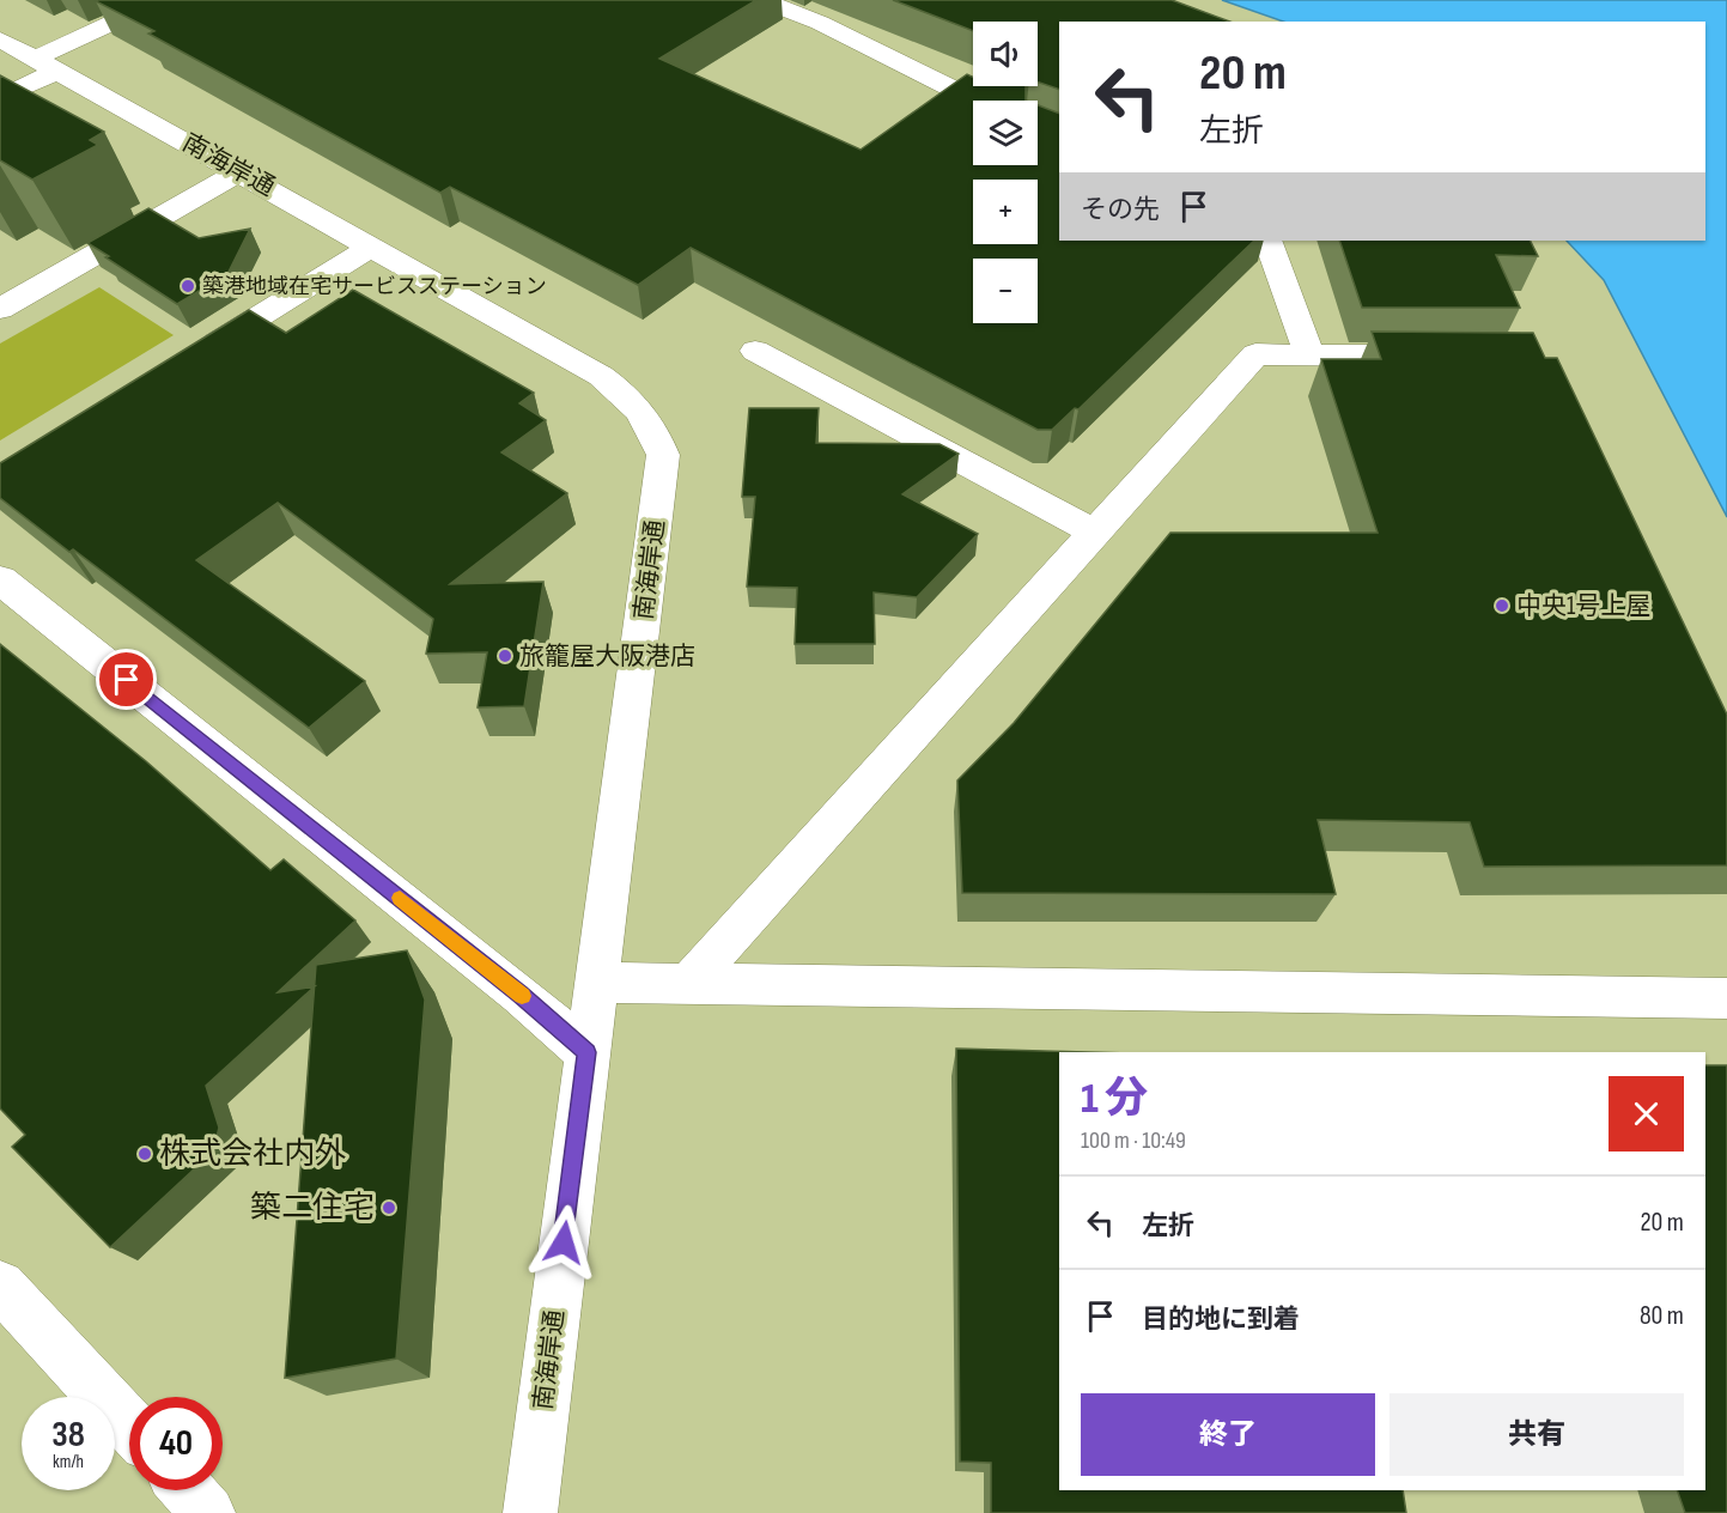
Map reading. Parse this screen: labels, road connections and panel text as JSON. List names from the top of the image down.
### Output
{
  "streets": {
    "street": ["南海岸通"]
  },
  "places": [
    "築港地域在宅サービスステーション",
    "中央1号上屋",
    "旅籠屋大阪港店",
    "株式会社内外",
    "築二住宅"
  ],
  "page": {
    "map_buttons": ["+", "−"],
    "turn": ["20 m", "左折"],
    "then": "その先",
    "heading": ["1 分", "100 m · 10:49"],
    "list": [
      {
        "name": "左折",
        "value": "20 m"
      },
      {
        "name": "目的地に到着",
        "value": "80 m"
      }
    ],
    "buttons": ["終了", "共有"],
    "speed": "38 km/h",
    "limit": "40"
  }
}
